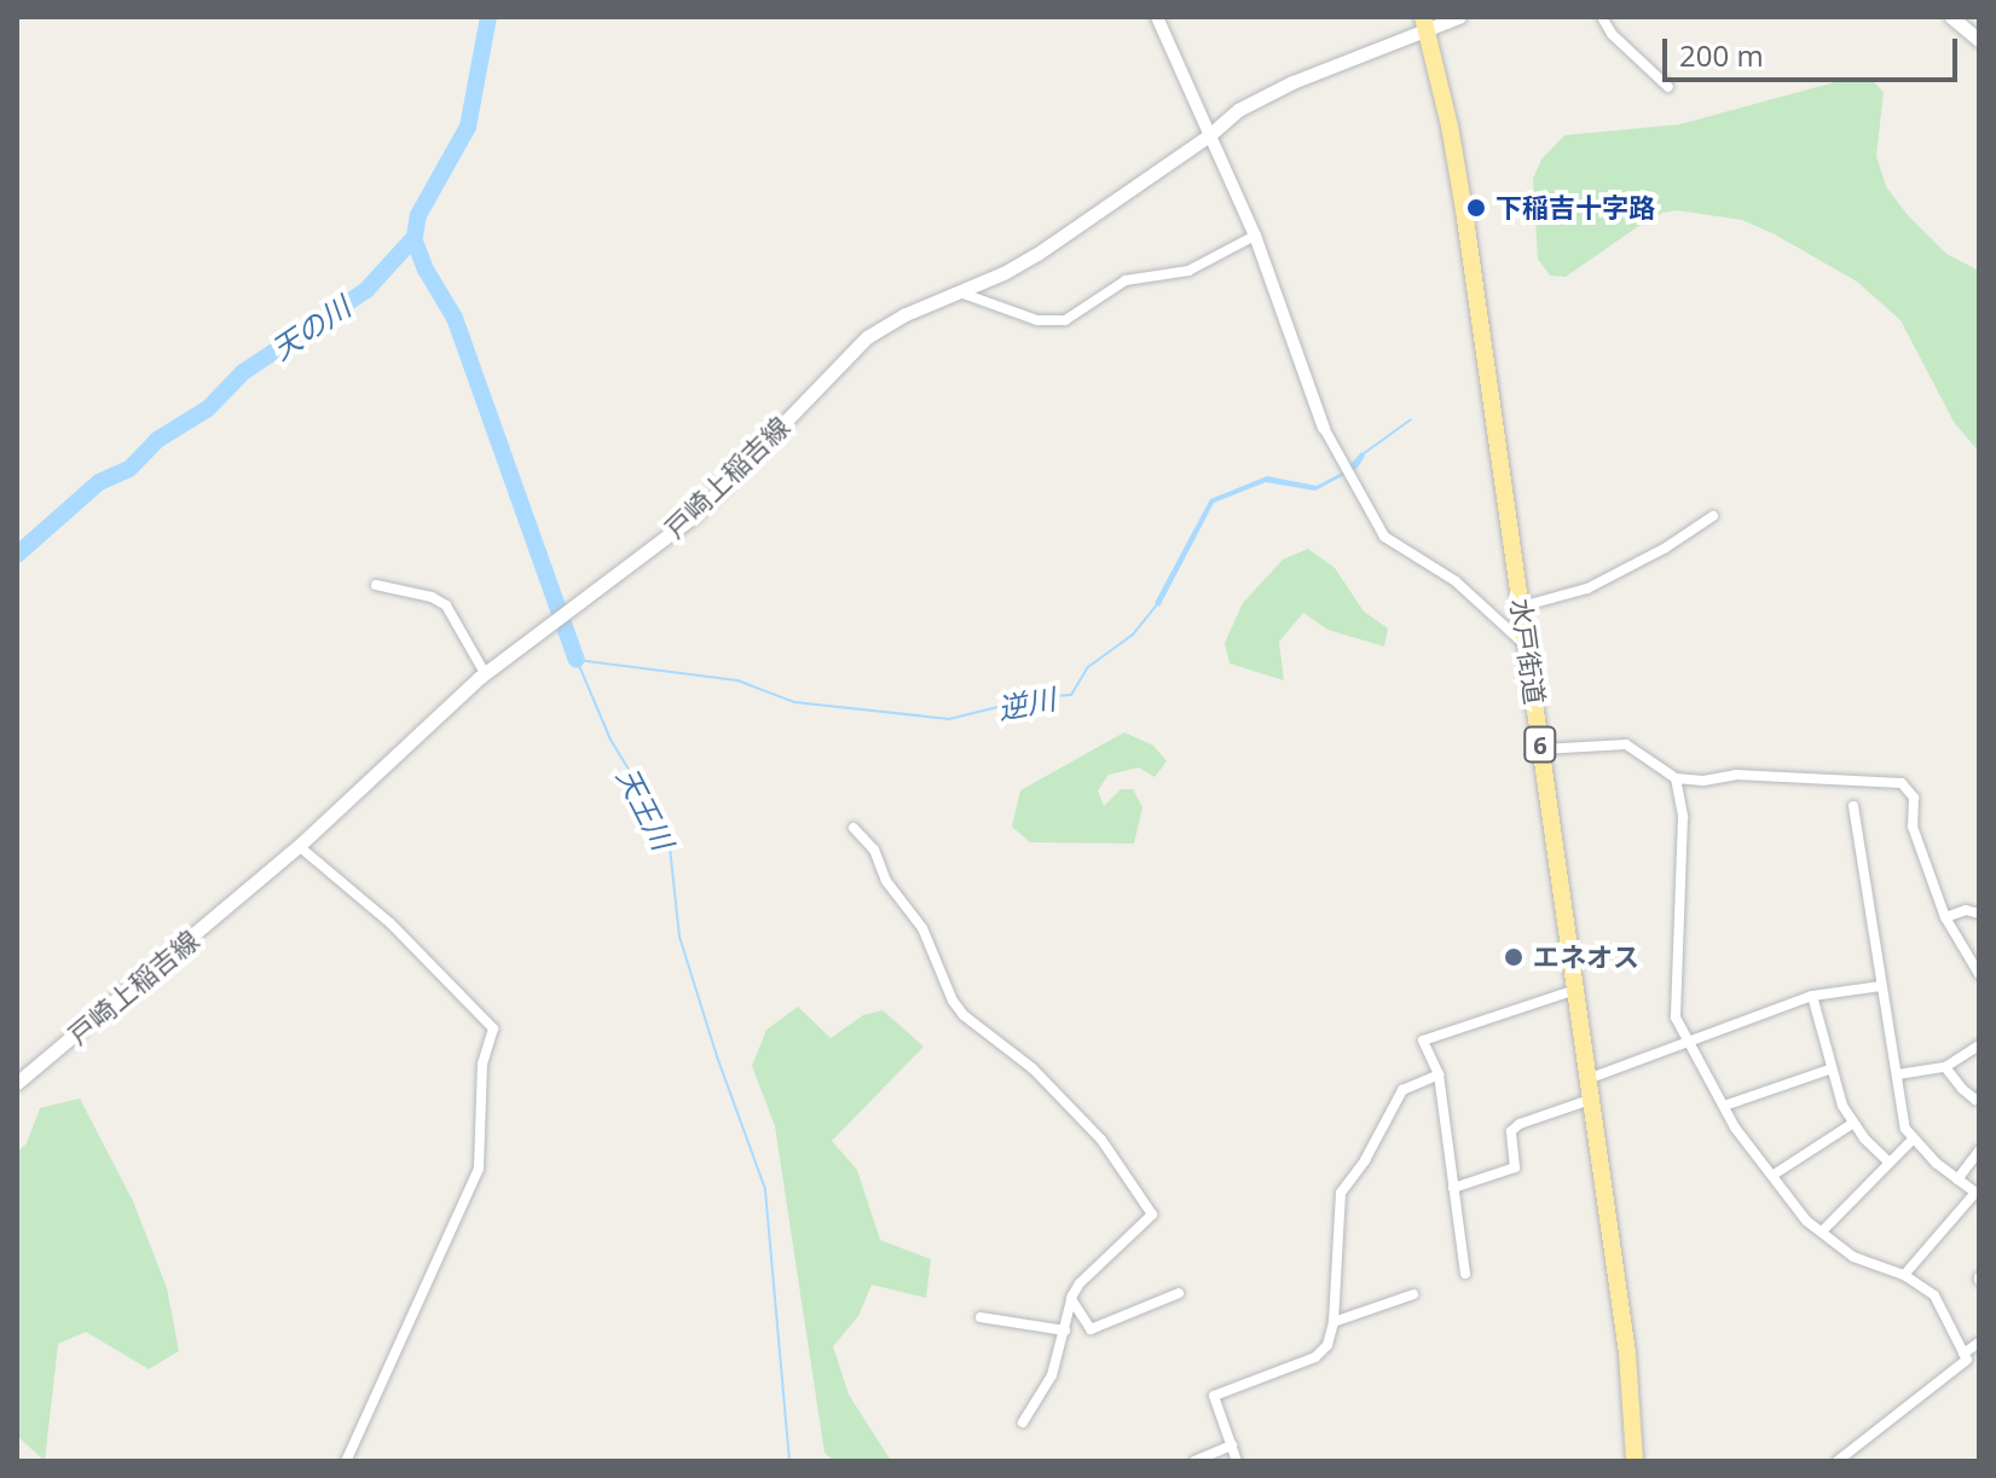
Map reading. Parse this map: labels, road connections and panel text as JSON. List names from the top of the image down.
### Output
{
  "streets": {
    "highway": ["水戸街道", "6"],
    "main road": ["戸崎上稲吉線"]
  },
  "crossings": [
    ["戸崎上稲吉線", "水戸街道"]
  ],
  "water": ["天の川", "逆川", "天王川"],
  "places": ["下稲吉十字路", "エネオス"],
  "scale_bar": "200 m"
}
